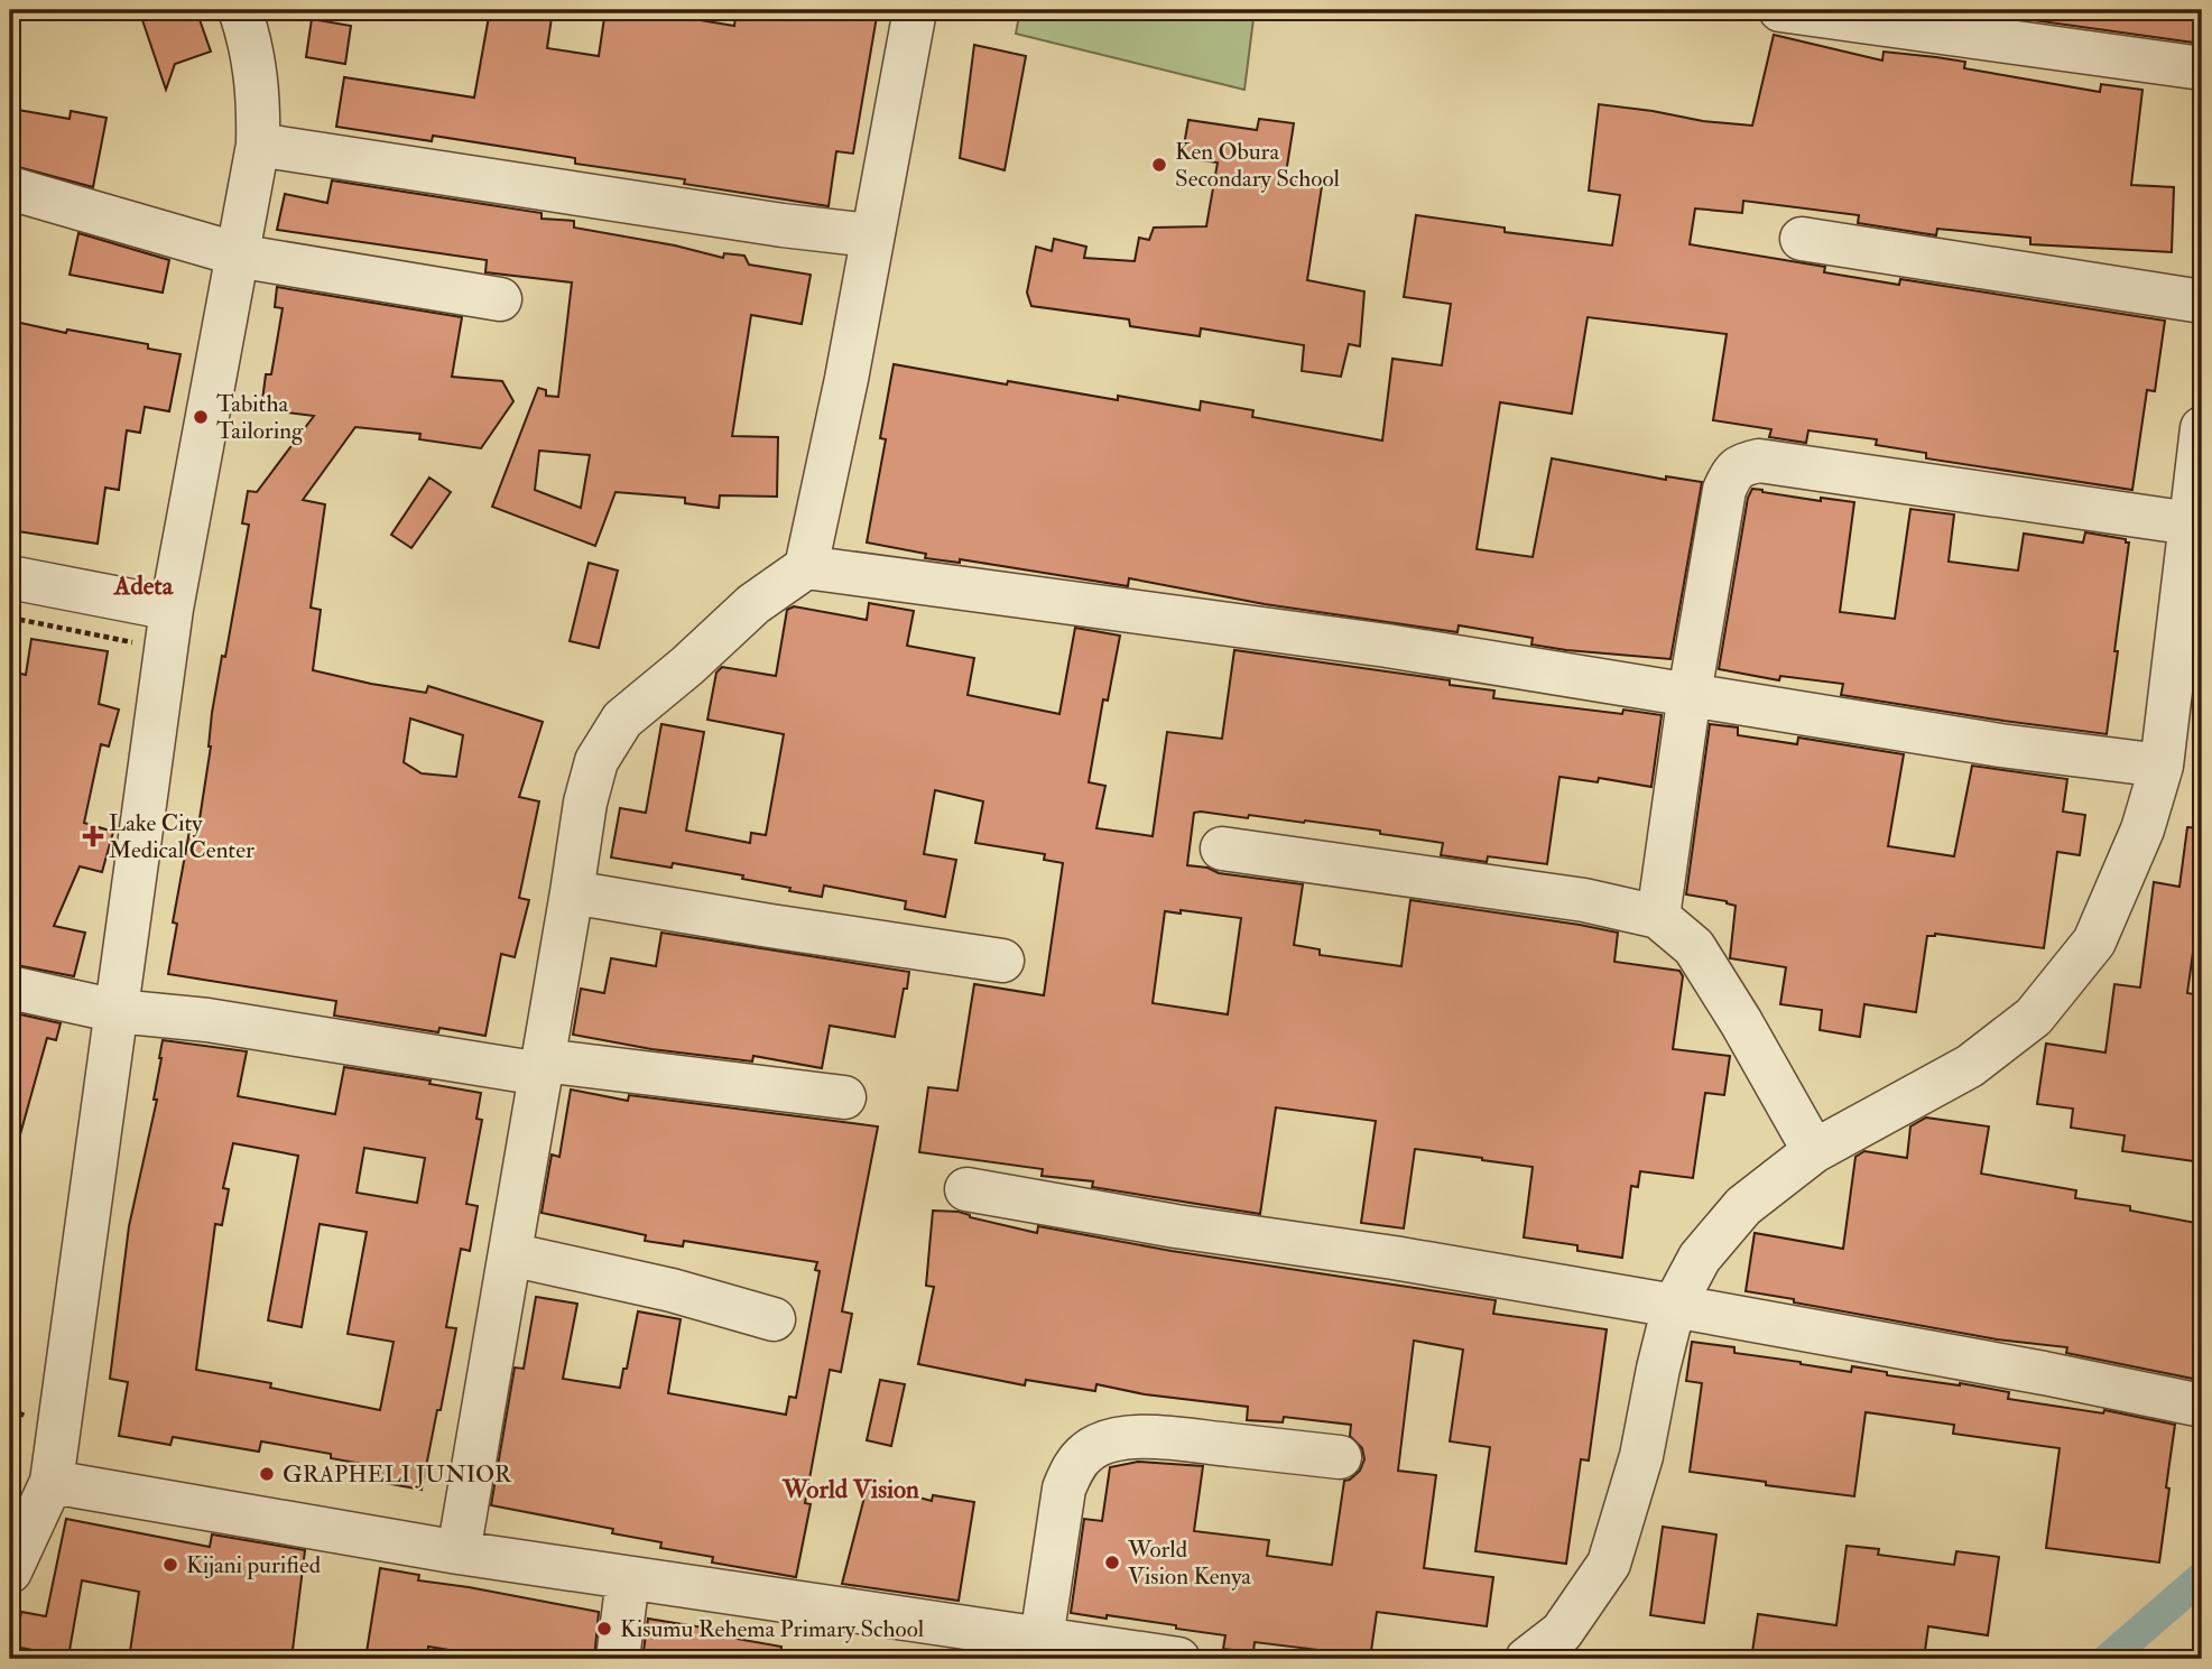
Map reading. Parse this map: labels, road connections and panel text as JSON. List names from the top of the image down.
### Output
{
  "districts": ["Adeta", "World Vision"],
  "places": {
    "other": [
      "Ken Obura Secondary School",
      "Tabitha Tailoring",
      "GRAPHELI JUNIOR",
      "World Vision Kenya",
      "Kijani purified",
      "Kisumu Rehema Primary School"
    ],
    "health": ["Lake City Medical Center"]
  }
}
